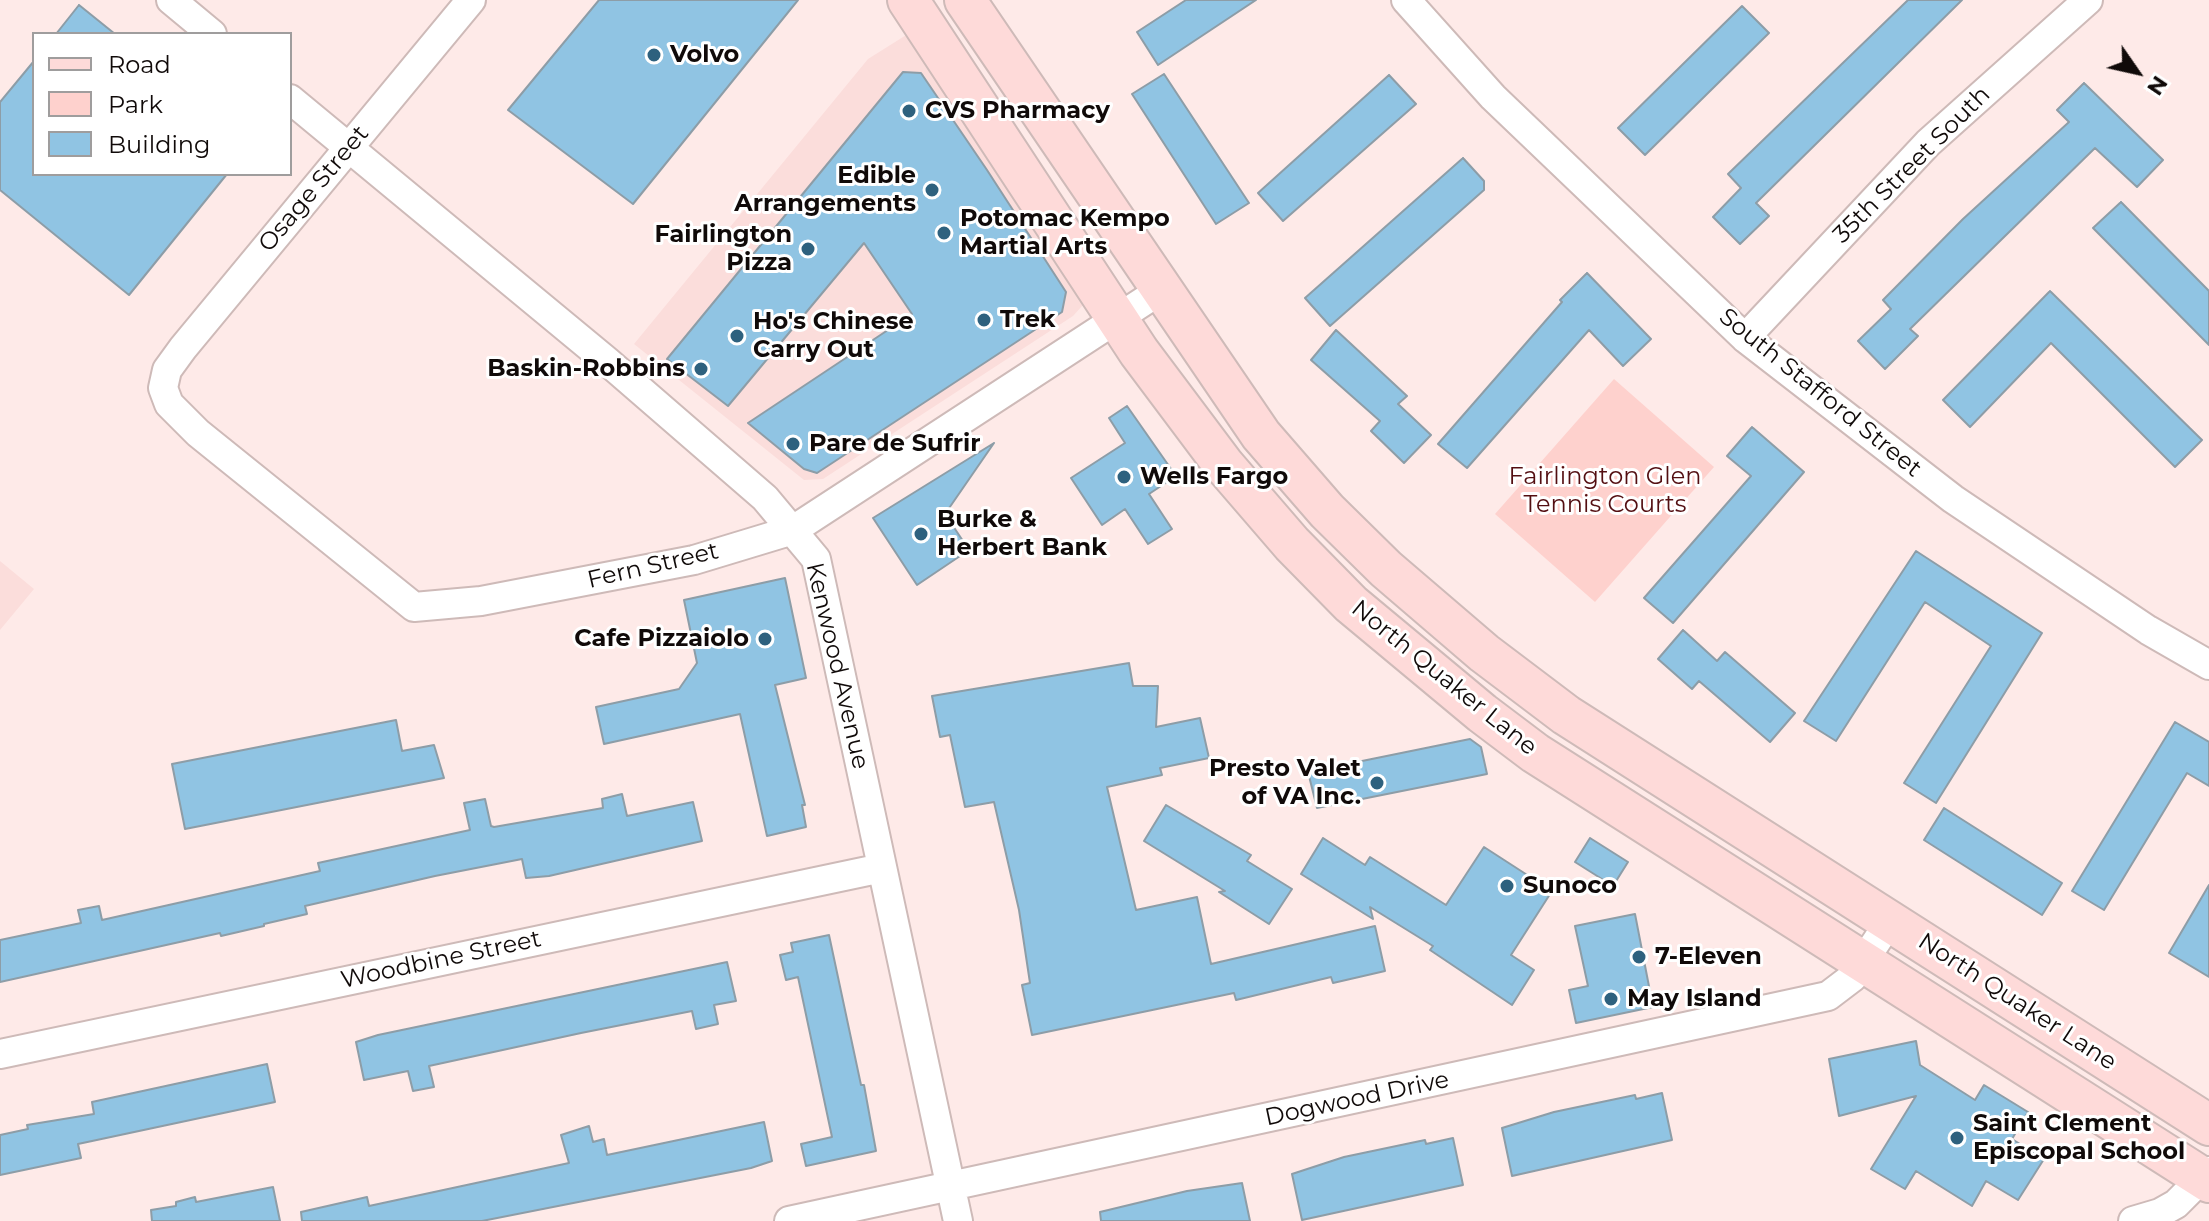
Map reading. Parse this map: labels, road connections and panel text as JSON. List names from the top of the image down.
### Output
{
  "streets": {
    "main road": ["North Quaker Lane"],
    "street": [
      "35th Street South",
      "Osage Street",
      "South Stafford Street",
      "Fern Street",
      "Kenwood Avenue",
      "Woodbine Street",
      "Dogwood Drive"
    ]
  },
  "crossings": [
    ["35th Street South", "South Stafford Street"],
    ["Osage Street", "Fern Street"],
    ["Osage Street", "Kenwood Avenue"],
    ["Fern Street", "Kenwood Avenue"],
    ["Fern Street", "North Quaker Lane"],
    ["Kenwood Avenue", "Woodbine Street"],
    ["Kenwood Avenue", "Dogwood Drive"],
    ["North Quaker Lane", "Dogwood Drive"]
  ],
  "parks": ["Fairlington Glen Tennis Courts"],
  "places": [
    "Volvo",
    "CVS Pharmacy",
    "Edible Arrangements",
    "Potomac Kempo Martial Arts",
    "Fairlington Pizza",
    "Trek",
    "Ho's Chinese Carry Out",
    "Baskin-Robbins",
    "Pare de Sufrir",
    "Wells Fargo",
    "Burke & Herbert Bank",
    "Cafe Pizzaiolo",
    "Presto Valet of VA Inc.",
    "Sunoco",
    "7-Eleven",
    "May Island",
    "Saint Clement Episcopal School"
  ],
  "legend": ["Road", "Park", "Building"],
  "north": "bottom right"
}
